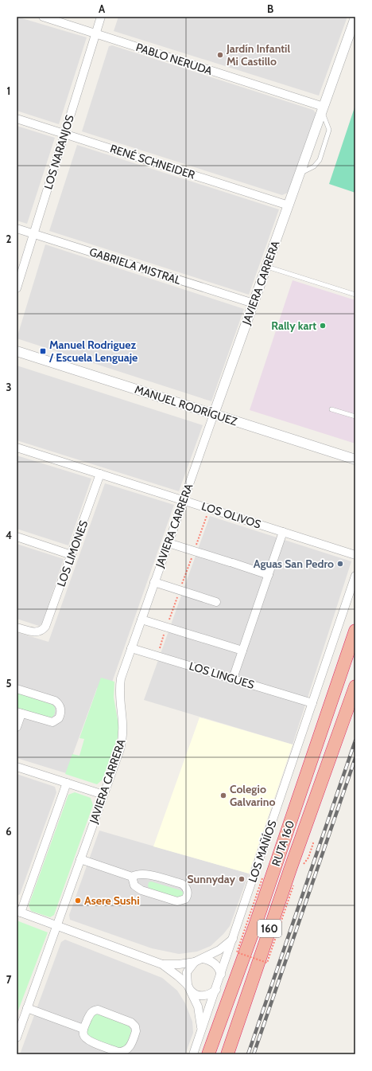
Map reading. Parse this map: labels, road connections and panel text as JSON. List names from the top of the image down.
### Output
{
  "streets": {
    "highway": ["RUTA 160", "160"],
    "street": [
      "PABLO NERUDA",
      "LOS NARANJOS",
      "RENÉ SCHNEIDER",
      "GABRIELA MISTRAL",
      "JAVIERA CARRERA",
      "MANUEL RODRÍGUEZ",
      "LOS OLIVOS",
      "LOS LIMONES",
      "LOS LINGUES",
      "LOS MAÑÍOS"
    ]
  },
  "crossings": [
    ["PABLO NERUDA", "LOS NARANJOS"],
    ["PABLO NERUDA", "JAVIERA CARRERA"],
    ["LOS NARANJOS", "RENÉ SCHNEIDER"],
    ["LOS NARANJOS", "GABRIELA MISTRAL"],
    ["RENÉ SCHNEIDER", "JAVIERA CARRERA"],
    ["GABRIELA MISTRAL", "JAVIERA CARRERA"],
    ["JAVIERA CARRERA", "MANUEL RODRÍGUEZ"],
    ["JAVIERA CARRERA", "LOS OLIVOS"],
    ["JAVIERA CARRERA", "LOS LINGUES"],
    ["LOS OLIVOS", "LOS LIMONES"],
    ["LOS LINGUES", "LOS MAÑÍOS"]
  ],
  "places": {
    "other": [
      "Jardín Infantil Mi Castillo",
      "Rally kart",
      "Aguas San Pedro",
      "Colegio Galvarino",
      "Sunnyday",
      "Asere Sushi"
    ],
    "transit": ["Manuel Rodriguez / Escuela Lenguaje"]
  },
  "grid": {
    "columns": ["A", "B"],
    "rows": [
      "1",
      "2",
      "3",
      "4",
      "5",
      "6",
      "7"
    ]
  }
}
